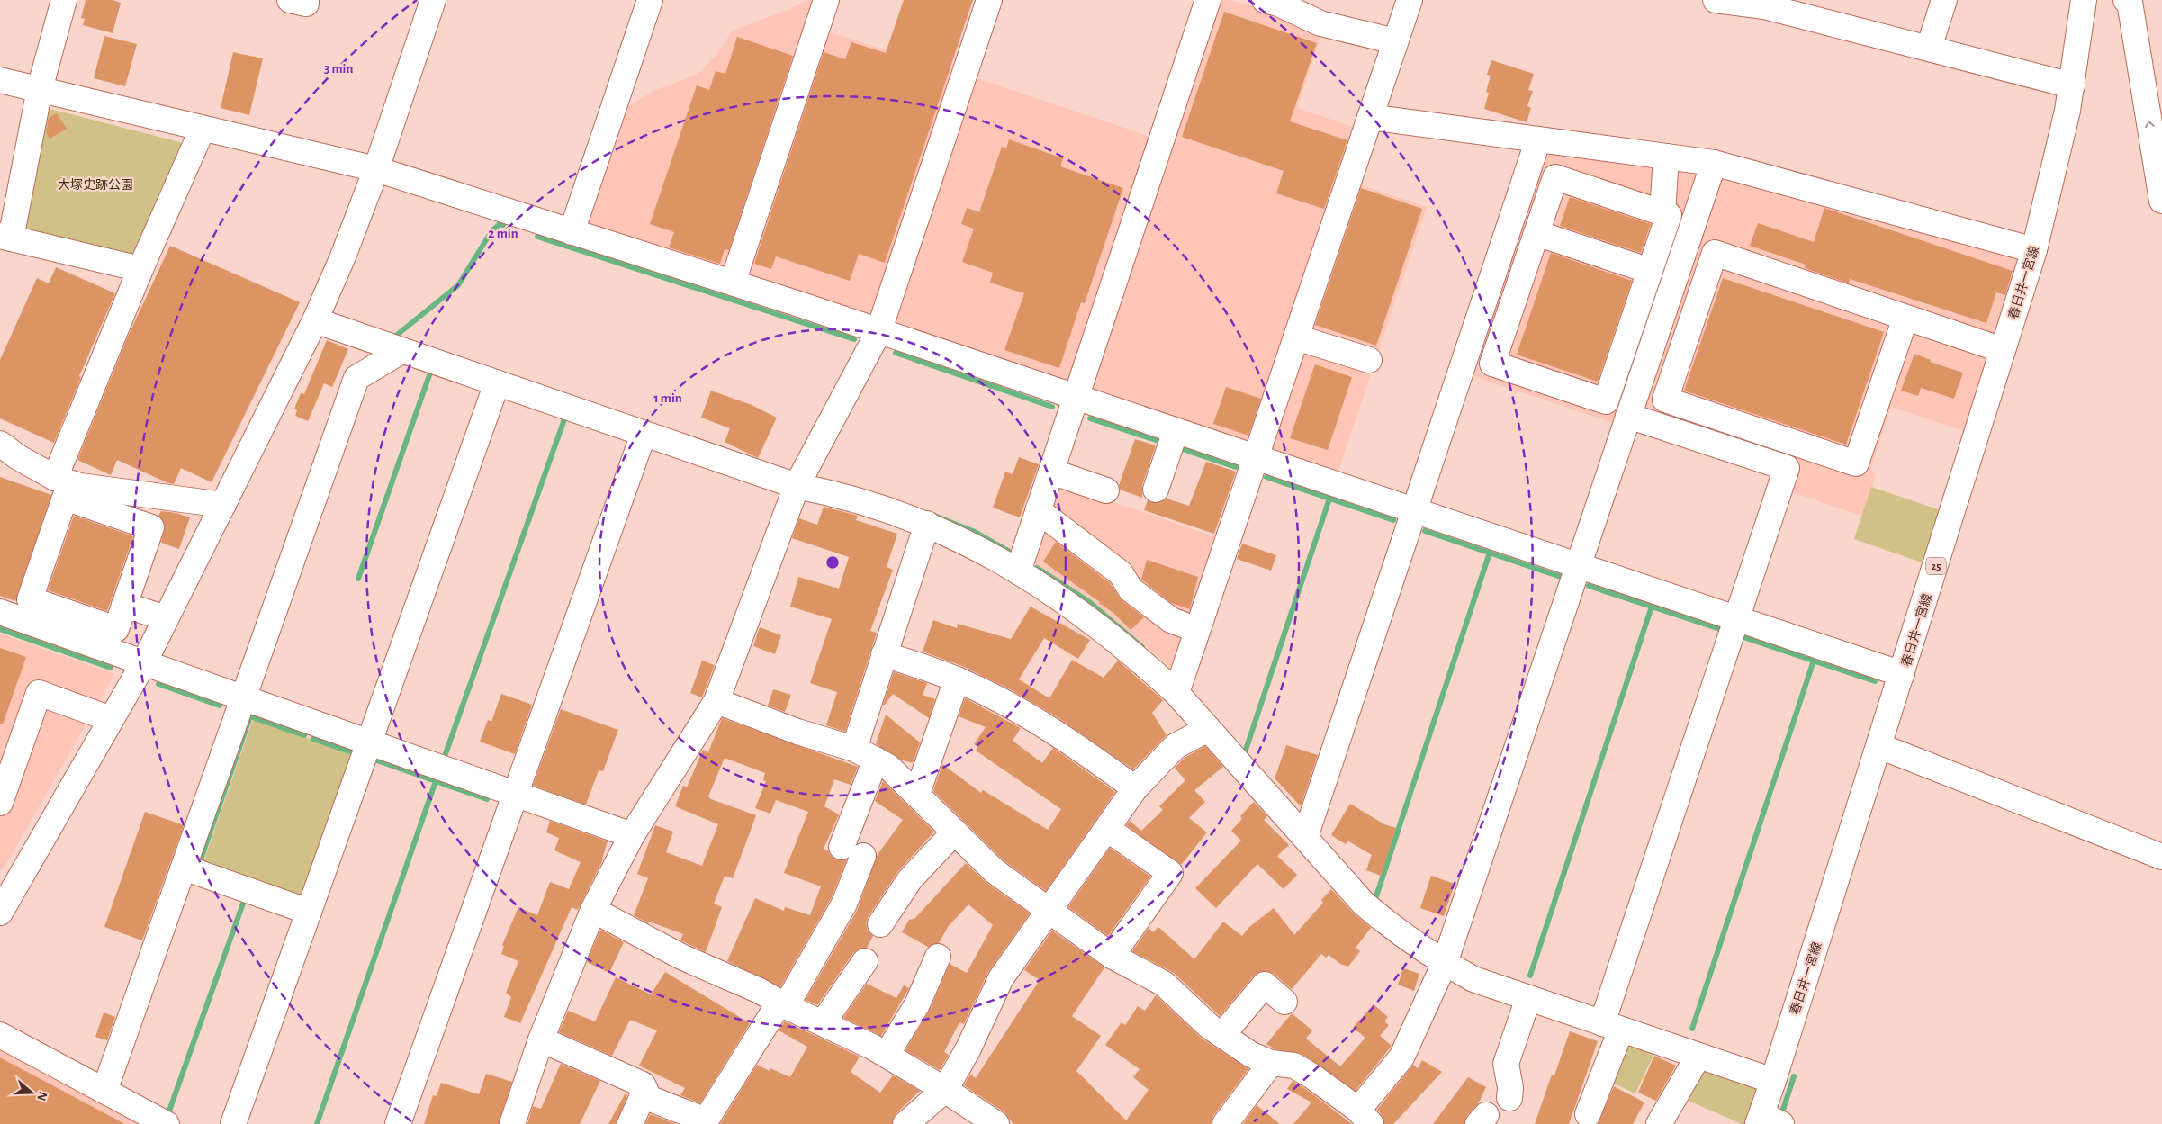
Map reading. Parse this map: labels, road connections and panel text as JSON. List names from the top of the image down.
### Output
{
  "streets": {
    "street": ["春日井一宮線", "25"]
  },
  "parks": ["大塚史跡公園"],
  "north": "right",
  "rings": ["3 min", "2 min", "1 min"]
}
